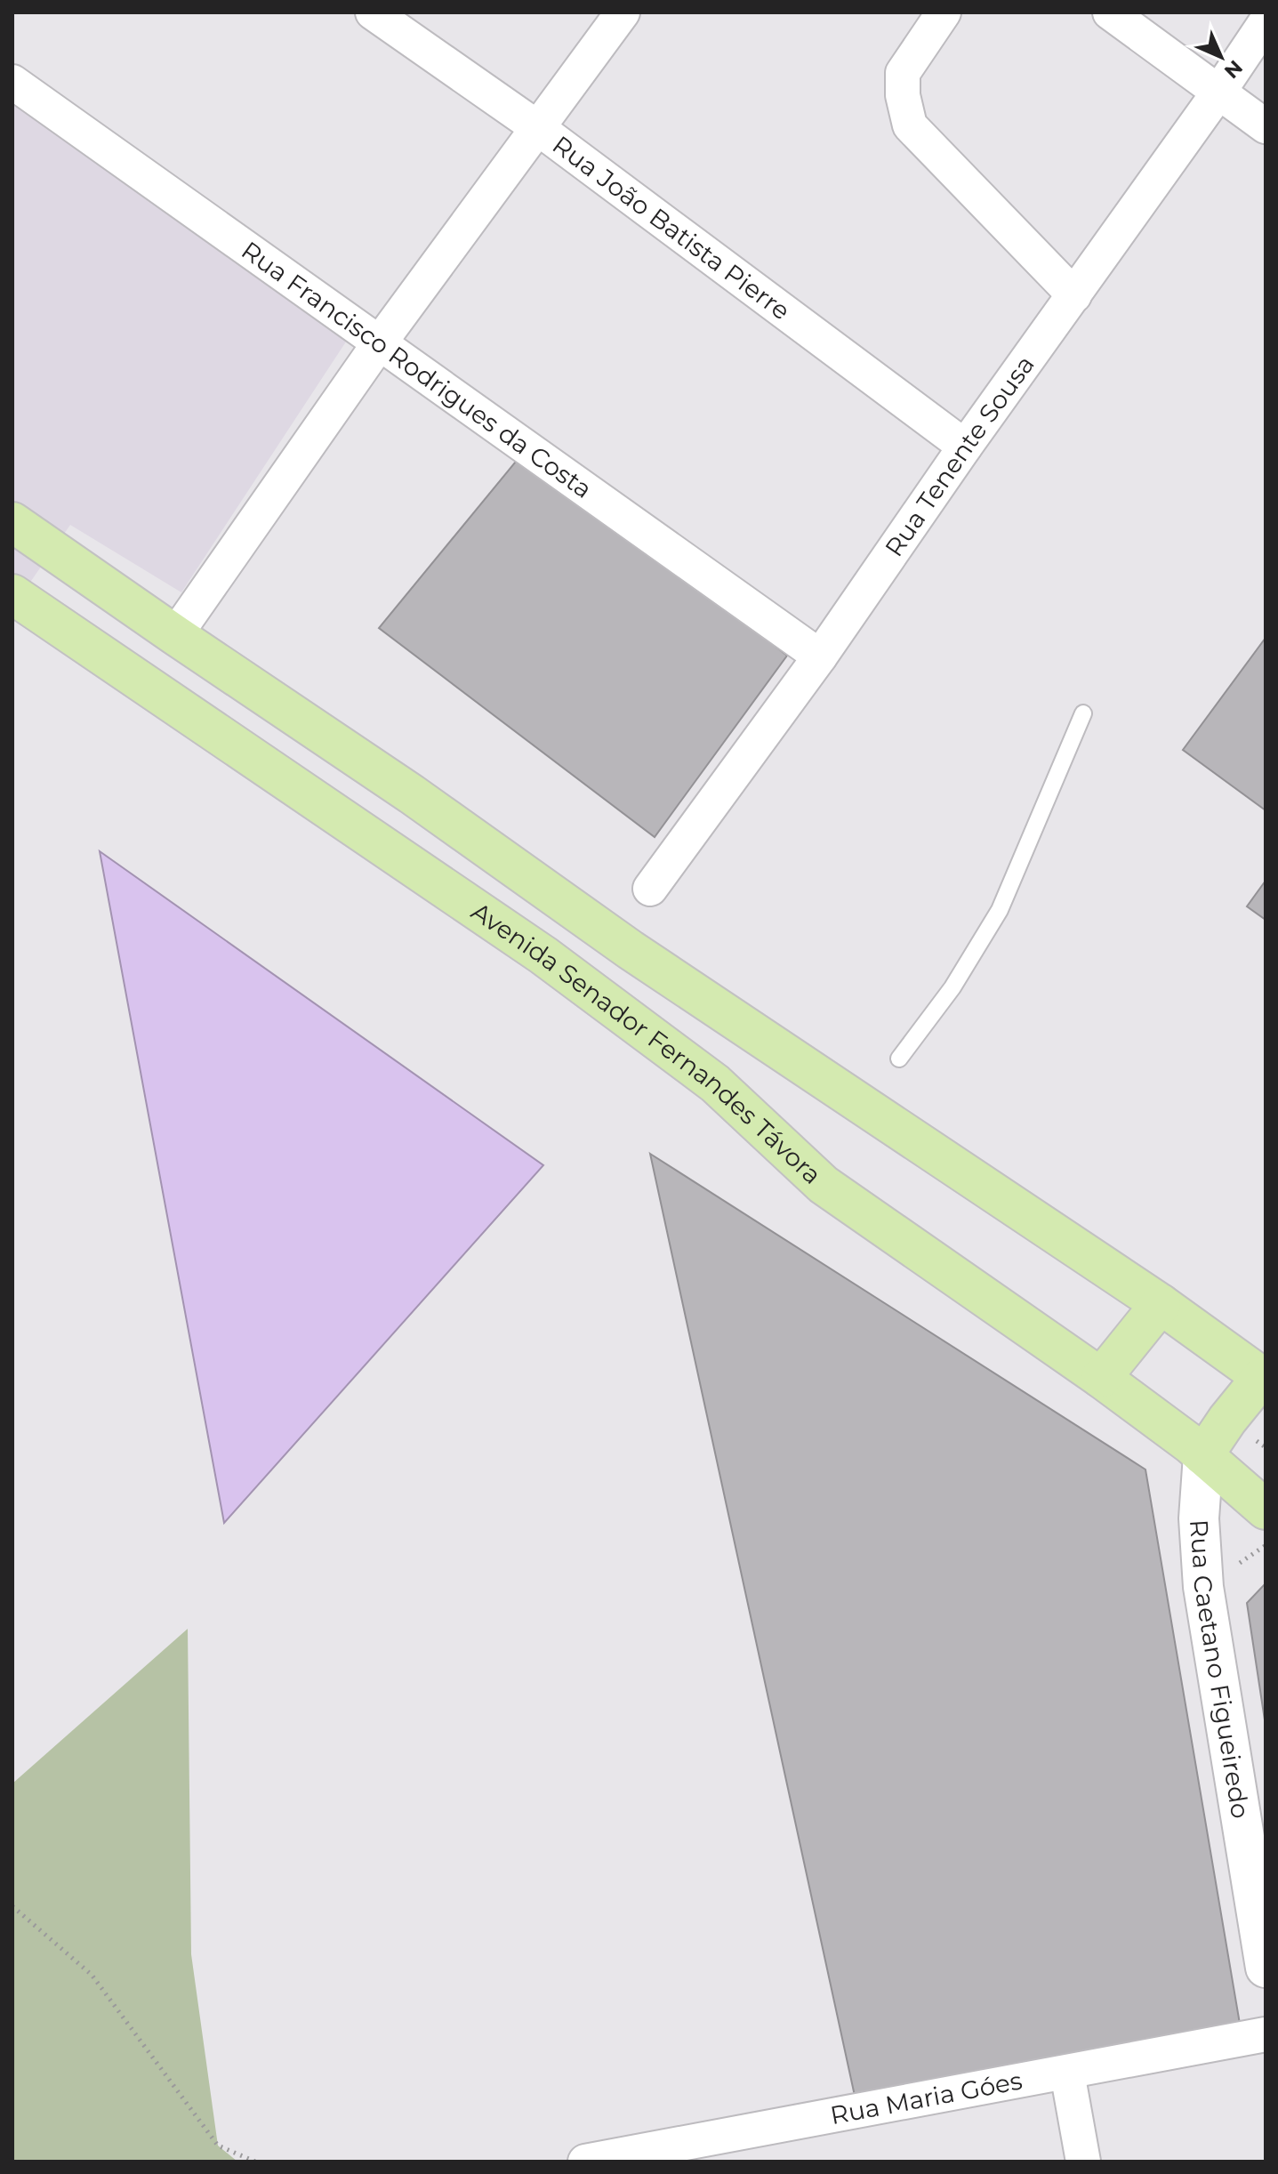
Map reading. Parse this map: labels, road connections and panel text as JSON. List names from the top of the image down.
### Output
{
  "streets": {
    "main road": ["Avenida Senador Fernandes Távora", "Rua Caetano Figueiredo"],
    "street": [
      "Rua João Batista Pierre",
      "Rua Francisco Rodrigues da Costa",
      "Rua Tenente Sousa",
      "Rua Maria Góes"
    ]
  },
  "crossings": [
    ["Rua João Batista Pierre", "Rua Tenente Sousa"],
    ["Rua Francisco Rodrigues da Costa", "Rua Tenente Sousa"],
    ["Avenida Senador Fernandes Távora", "Rua Caetano Figueiredo"]
  ],
  "north": "bottom right"
}
